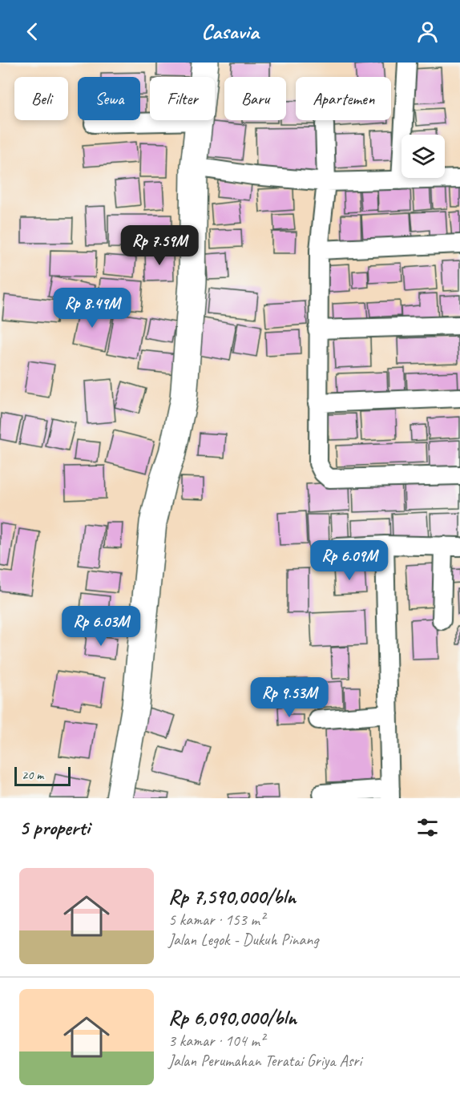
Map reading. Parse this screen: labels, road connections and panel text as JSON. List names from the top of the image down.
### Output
{
  "scale_bar": "20 m",
  "page": {
    "header": "Casavia",
    "chip": [
      "Beli",
      "Sewa",
      "Filter",
      "Baru",
      "Apartemen"
    ],
    "price": [
      "Rp 7.59M",
      "Rp 8.49M",
      "Rp 6.09M",
      "Rp 6.03M",
      "Rp 9.53M"
    ],
    "scale": "20 m",
    "heading": "5 properti",
    "list": [
      {
        "name": "Rp 7,590,000/bln",
        "note": "5 kamar · 153 m² · Jalan Legok - Dukuh Pinang"
      },
      {
        "name": "Rp 6,090,000/bln",
        "note": "3 kamar · 104 m² · Jalan Perumahan Teratai Griya Asri"
      }
    ]
  }
}
